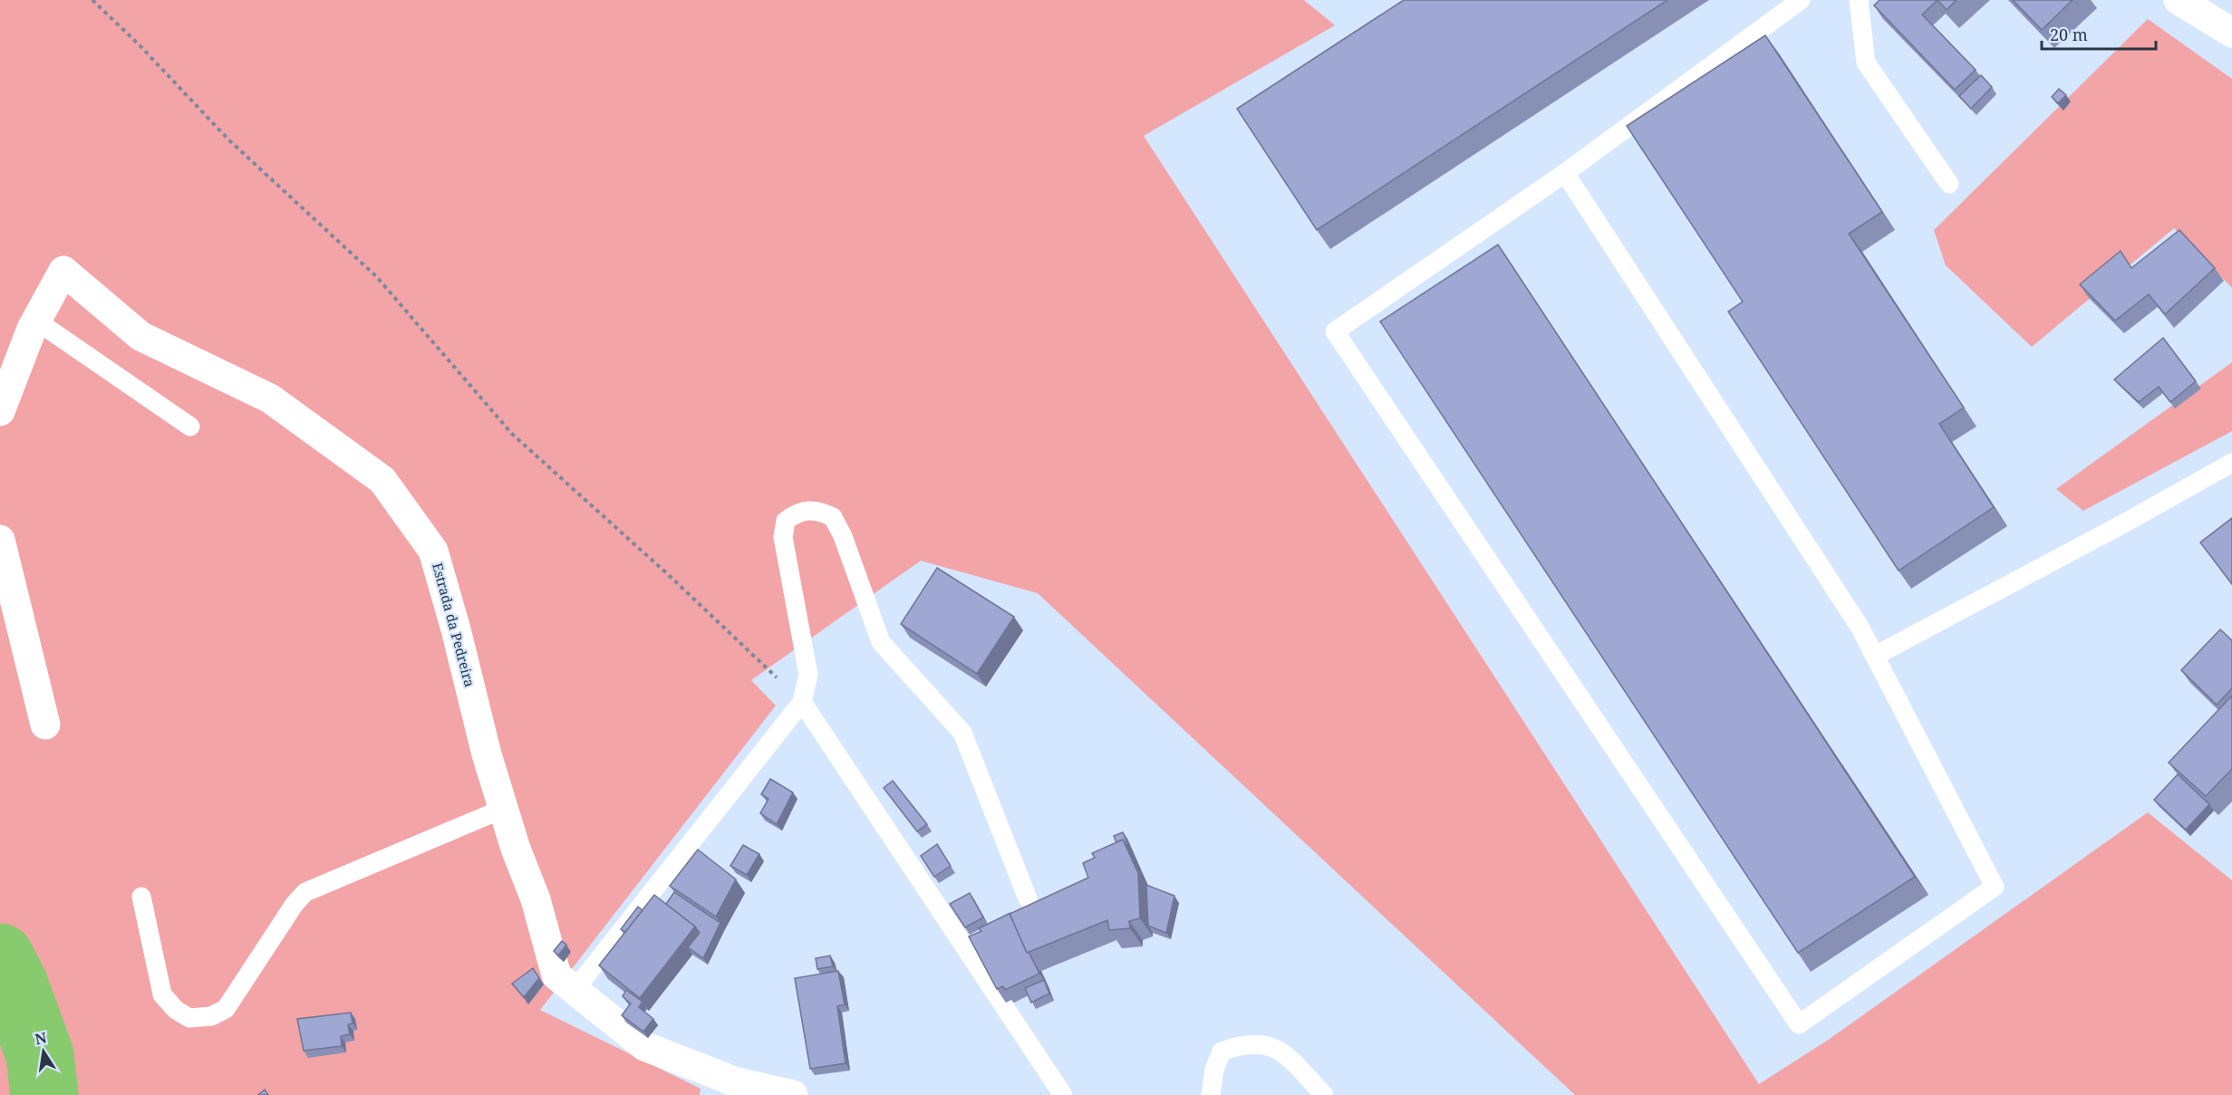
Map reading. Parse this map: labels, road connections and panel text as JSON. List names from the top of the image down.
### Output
{
  "streets": {
    "street": ["Estrada da Pedreira"]
  },
  "scale_bar": "20 m",
  "north": "top"
}
